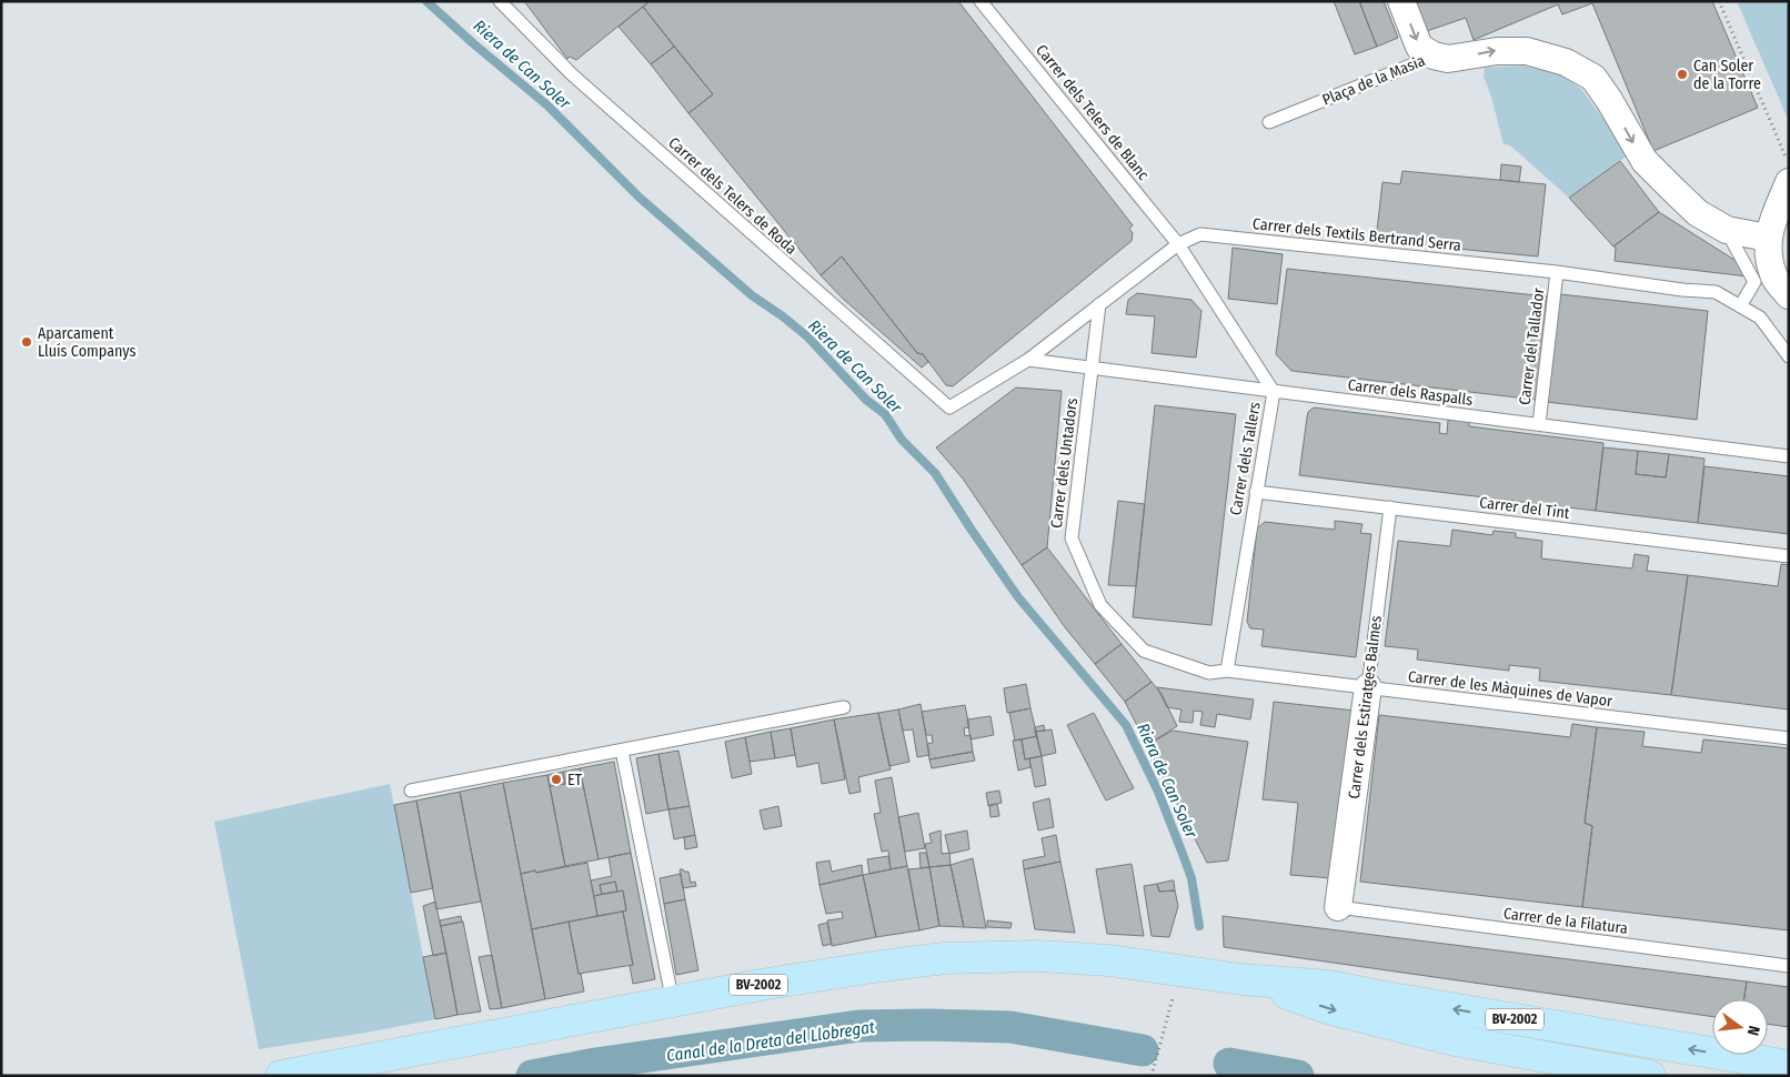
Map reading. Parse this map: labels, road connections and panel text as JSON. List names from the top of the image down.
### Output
{
  "streets": {
    "main road": ["BV-2002"],
    "street": ["Plaça de la Masia", "Carrer dels Estiratges Balmes"],
    "lane": [
      "Carrer dels Telers de Blanc",
      "Carrer dels Telers de Roda",
      "Carrer dels Textils Bertrand Serra",
      "Carrer del Tallador",
      "Carrer dels Raspalls",
      "Carrer dels Tallers",
      "Carrer dels Untadors",
      "Carrer del Tint",
      "Carrer de les Màquines de Vapor",
      "Carrer de la Filatura"
    ]
  },
  "crossings": [
    ["Carrer dels Telers de Blanc", "Carrer dels Textils Bertrand Serra"],
    ["Carrer dels Telers de Blanc", "Carrer dels Tallers"],
    ["Carrer dels Telers de Roda", "Carrer dels Textils Bertrand Serra"],
    ["Carrer dels Textils Bertrand Serra", "Carrer del Tallador"],
    ["Carrer dels Textils Bertrand Serra", "Carrer dels Raspalls"],
    ["Carrer dels Textils Bertrand Serra", "Carrer dels Tallers"],
    ["Carrer dels Textils Bertrand Serra", "Carrer dels Untadors"],
    ["Carrer del Tallador", "Carrer dels Raspalls"],
    ["Carrer dels Raspalls", "Carrer dels Tallers"],
    ["Carrer dels Raspalls", "Carrer dels Untadors"],
    ["Carrer dels Tallers", "Carrer dels Untadors"],
    ["Carrer dels Tallers", "Carrer del Tint"],
    ["Carrer dels Tallers", "Carrer de les Màquines de Vapor"],
    ["Carrer dels Untadors", "Carrer de les Màquines de Vapor"],
    ["Carrer del Tint", "Carrer dels Estiratges Balmes"],
    ["Carrer de les Màquines de Vapor", "Carrer dels Estiratges Balmes"],
    ["Carrer dels Estiratges Balmes", "Carrer de la Filatura"]
  ],
  "one_way": ["Plaça de la Masia"],
  "water": ["Riera de Can Soler", "Canal de la Dreta del Llobregat"],
  "places": ["Can Soler de la Torre", "Aparcament Lluís Companys", "ET"],
  "north": "right"
}
